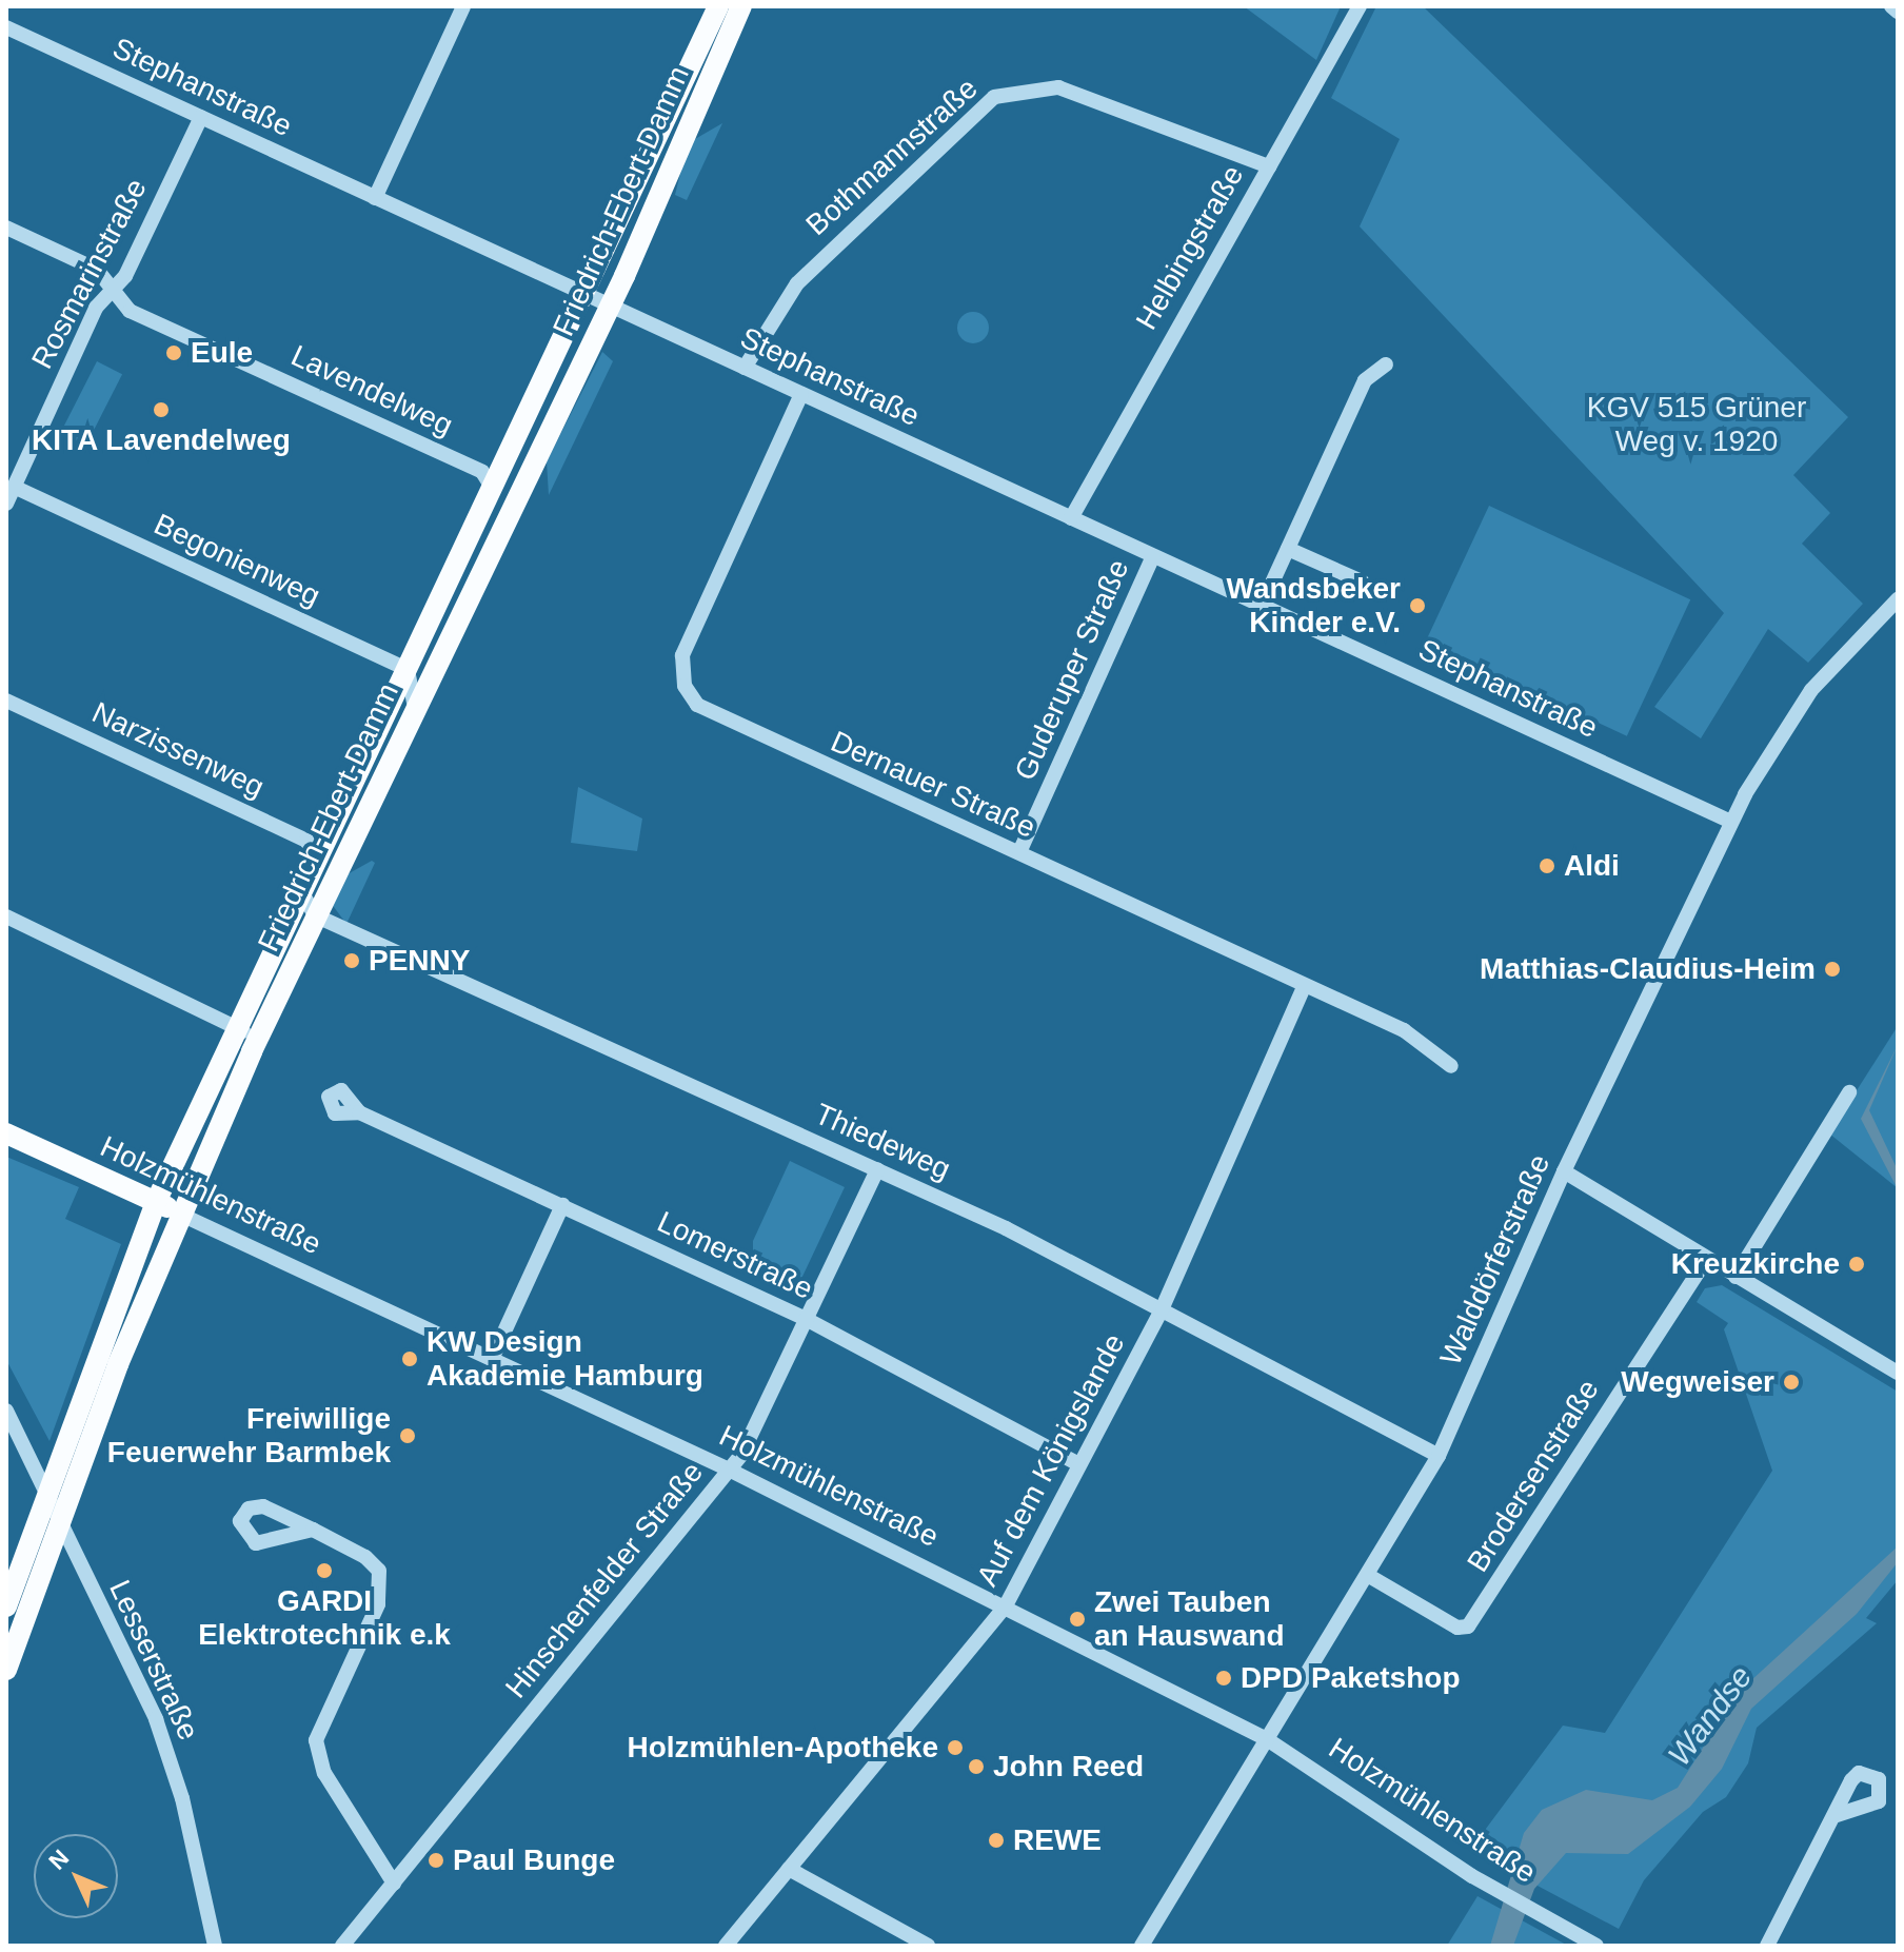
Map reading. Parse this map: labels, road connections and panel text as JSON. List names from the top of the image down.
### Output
{
  "streets": {
    "main road": ["Friedrich-Ebert-Damm", "Holzmühlenstraße"],
    "street": [
      "Stephanstraße",
      "Bothmannstraße",
      "Helbingstraße",
      "Rosmarinstraße",
      "Lavendelweg",
      "Begonienweg",
      "Guderuper Straße",
      "Narzissenweg",
      "Dernauer Straße",
      "Thiedeweg",
      "Lomerstraße",
      "Walddörferstraße",
      "Auf dem Königslande",
      "Brodersenstraße",
      "Hinschenfelder Straße",
      "Lesserstraße"
    ]
  },
  "crossings": [
    ["Stephanstraße", "Bothmannstraße"],
    ["Stephanstraße", "Friedrich-Ebert-Damm"],
    ["Stephanstraße", "Helbingstraße"],
    ["Stephanstraße", "Rosmarinstraße"],
    ["Stephanstraße", "Guderuper Straße"],
    ["Stephanstraße", "Dernauer Straße"],
    ["Stephanstraße", "Walddörferstraße"],
    ["Bothmannstraße", "Helbingstraße"],
    ["Friedrich-Ebert-Damm", "Lavendelweg"],
    ["Friedrich-Ebert-Damm", "Begonienweg"],
    ["Friedrich-Ebert-Damm", "Narzissenweg"],
    ["Friedrich-Ebert-Damm", "Thiedeweg"],
    ["Friedrich-Ebert-Damm", "Holzmühlenstraße"],
    ["Friedrich-Ebert-Damm", "Lesserstraße"],
    ["Rosmarinstraße", "Lavendelweg"],
    ["Rosmarinstraße", "Begonienweg"],
    ["Guderuper Straße", "Dernauer Straße"],
    ["Dernauer Straße", "Auf dem Königslande"],
    ["Thiedeweg", "Walddörferstraße"],
    ["Thiedeweg", "Auf dem Königslande"],
    ["Thiedeweg", "Hinschenfelder Straße"],
    ["Holzmühlenstraße", "Walddörferstraße"],
    ["Holzmühlenstraße", "Auf dem Königslande"],
    ["Holzmühlenstraße", "Hinschenfelder Straße"],
    ["Lomerstraße", "Auf dem Königslande"],
    ["Lomerstraße", "Hinschenfelder Straße"],
    ["Walddörferstraße", "Brodersenstraße"]
  ],
  "water": ["Wandse"],
  "parks": ["KGV 515 Grüner Weg v. 1920"],
  "places": [
    "Eule",
    "KITA Lavendelweg",
    "Wandsbeker Kinder e.V.",
    "Aldi",
    "PENNY",
    "Matthias-Claudius-Heim",
    "Kreuzkirche",
    "KW Design Akademie Hamburg",
    "Wegweiser",
    "Freiwillige Feuerwehr Barmbek",
    "GARDI Elektrotechnik e.k",
    "Zwei Tauben an Hauswand",
    "DPD Paketshop",
    "Holzmühlen-Apotheke",
    "John Reed",
    "REWE",
    "Paul Bunge"
  ],
  "north": "top left"
}
